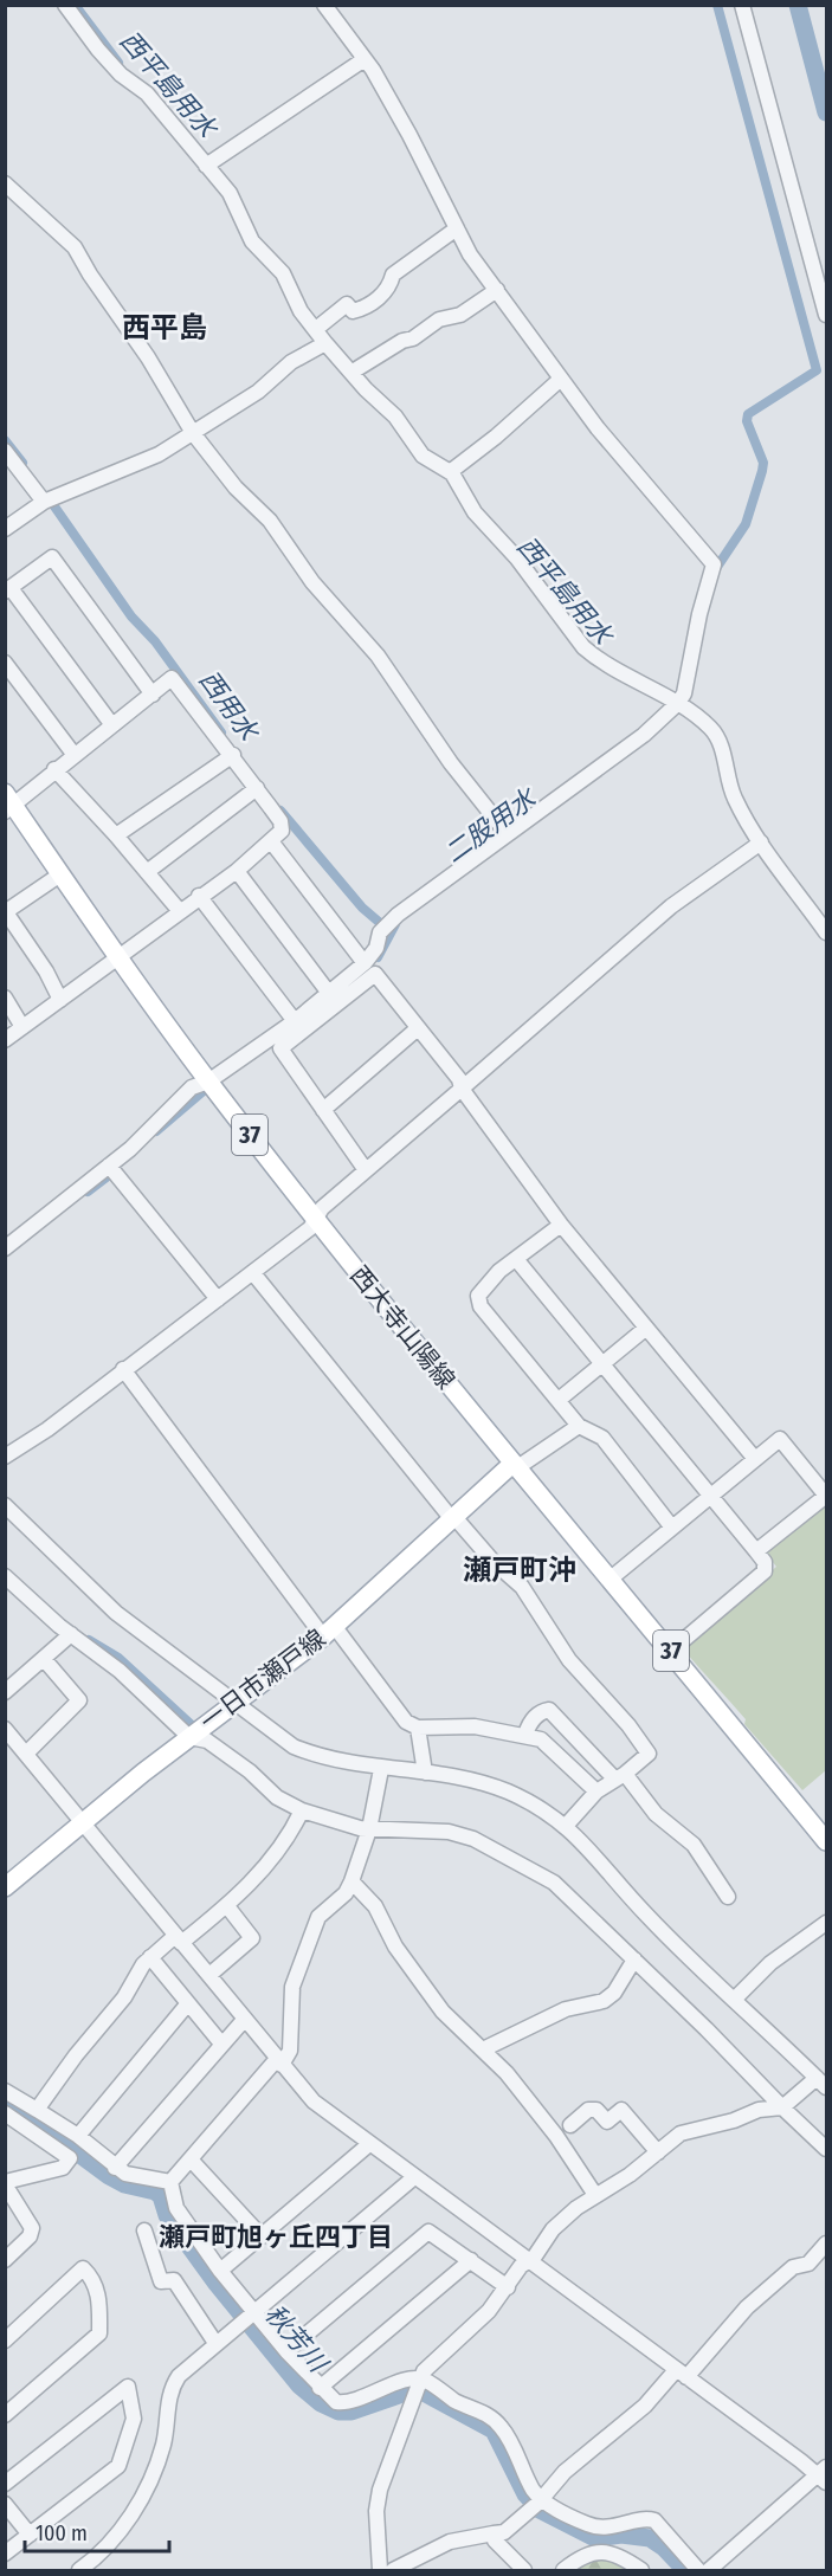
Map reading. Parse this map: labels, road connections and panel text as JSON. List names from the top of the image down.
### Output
{
  "streets": {
    "main road": ["37", "西大寺山陽線", "一日市瀬戸線"]
  },
  "crossings": [
    ["西大寺山陽線", "一日市瀬戸線"]
  ],
  "districts": ["西平島", "瀬戸町沖", "瀬戸町旭ヶ丘四丁目"],
  "water": [
    "西平島用水",
    "西用水",
    "二股用水",
    "秋芳川"
  ],
  "scale_bar": "100 m"
}
